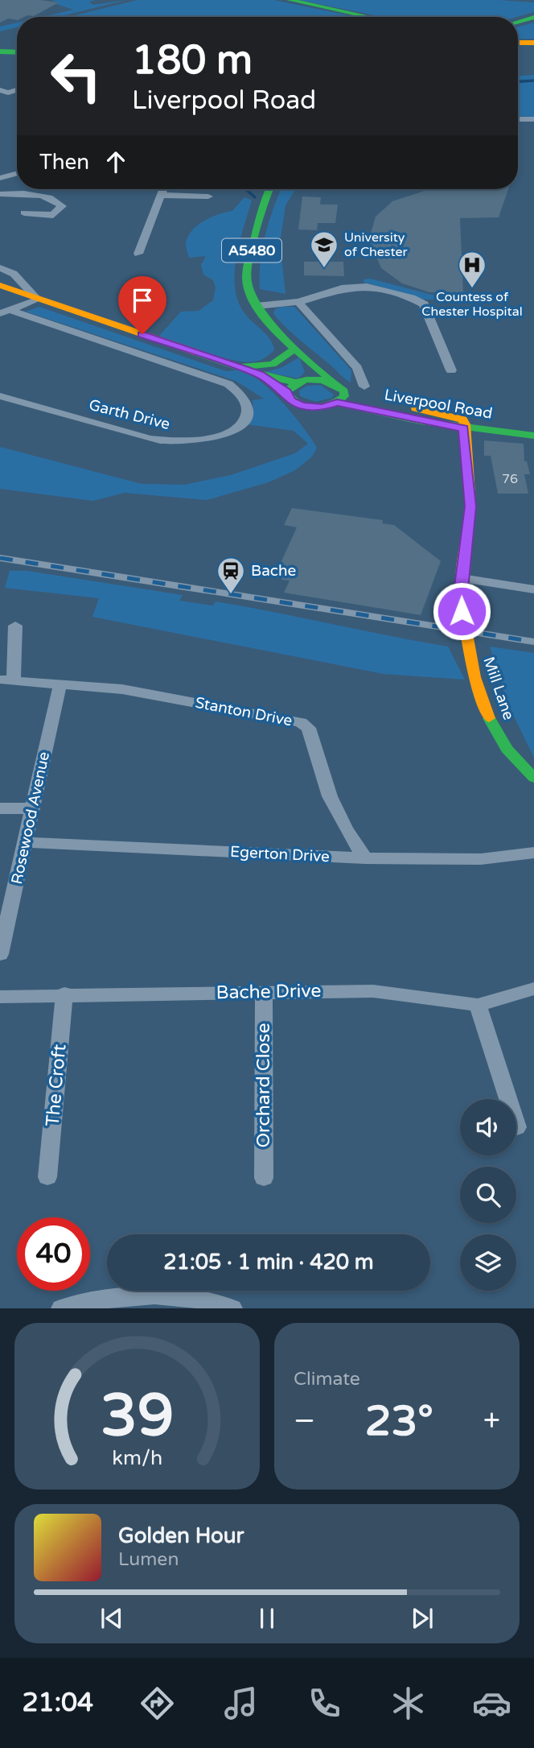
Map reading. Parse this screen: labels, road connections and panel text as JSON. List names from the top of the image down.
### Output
{
  "streets": {
    "main road": ["A5480", "Liverpool Road", "Mill Lane"],
    "street": [
      "Garth Drive",
      "Stanton Drive",
      "Rosewood Avenue",
      "Egerton Drive",
      "Bache Drive",
      "The Croft",
      "Orchard Close"
    ]
  },
  "crossings": [
    ["Liverpool Road", "Mill Lane"],
    ["Stanton Drive", "Rosewood Avenue"],
    ["Stanton Drive", "Egerton Drive"],
    ["Rosewood Avenue", "Egerton Drive"],
    ["Bache Drive", "The Croft"],
    ["Bache Drive", "Orchard Close"]
  ],
  "places": {
    "school or university": ["University of Chester"],
    "hospital": ["Countess of Chester Hospital"],
    "station": ["Bache"]
  },
  "house_numbers": ["76"],
  "page": {
    "turn": ["180 m", "Liverpool Road"],
    "then": "Then",
    "limit": "40",
    "trip": "21:05 · 1 min · 420 m",
    "tile": "Climate",
    "heat": ["−", "23°", "+"],
    "song": ["Golden Hour", "Lumen"],
    "tabs": "21:04",
    "gauge": ["39", "km/h"]
  }
}
